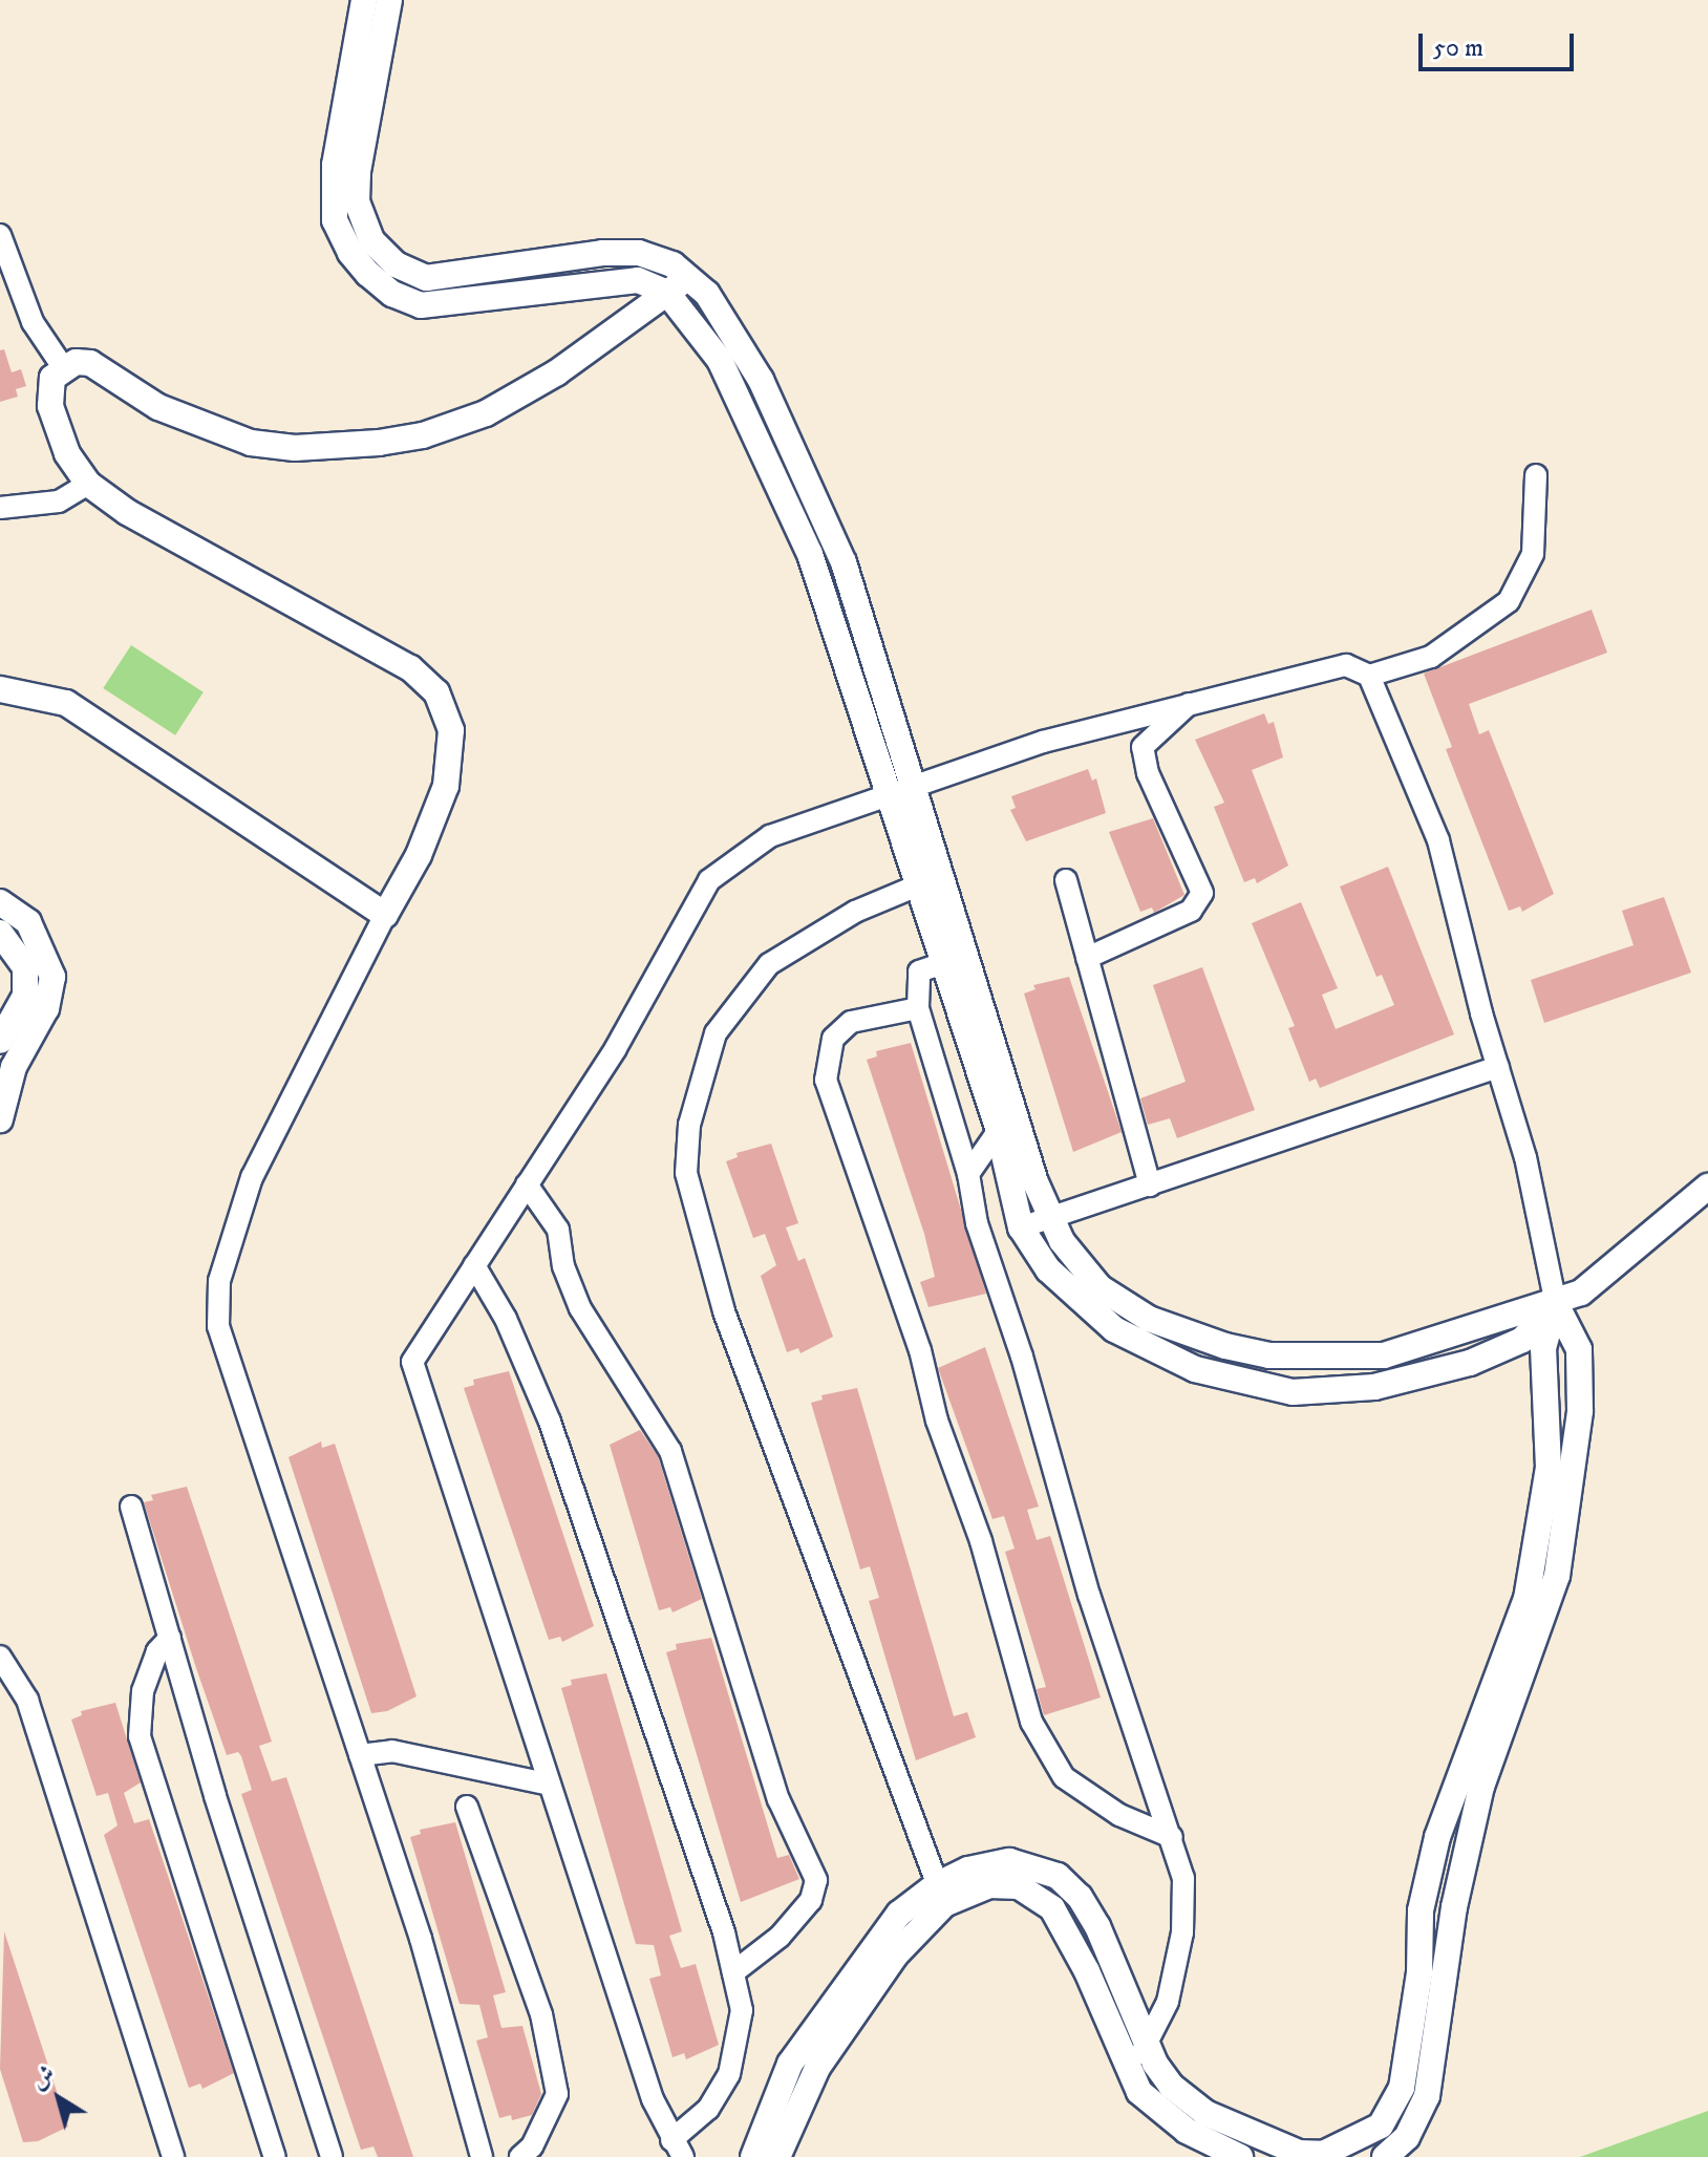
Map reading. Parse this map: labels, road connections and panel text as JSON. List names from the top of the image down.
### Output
{
  "scale_bar": "50 m",
  "north": "top left"
}
